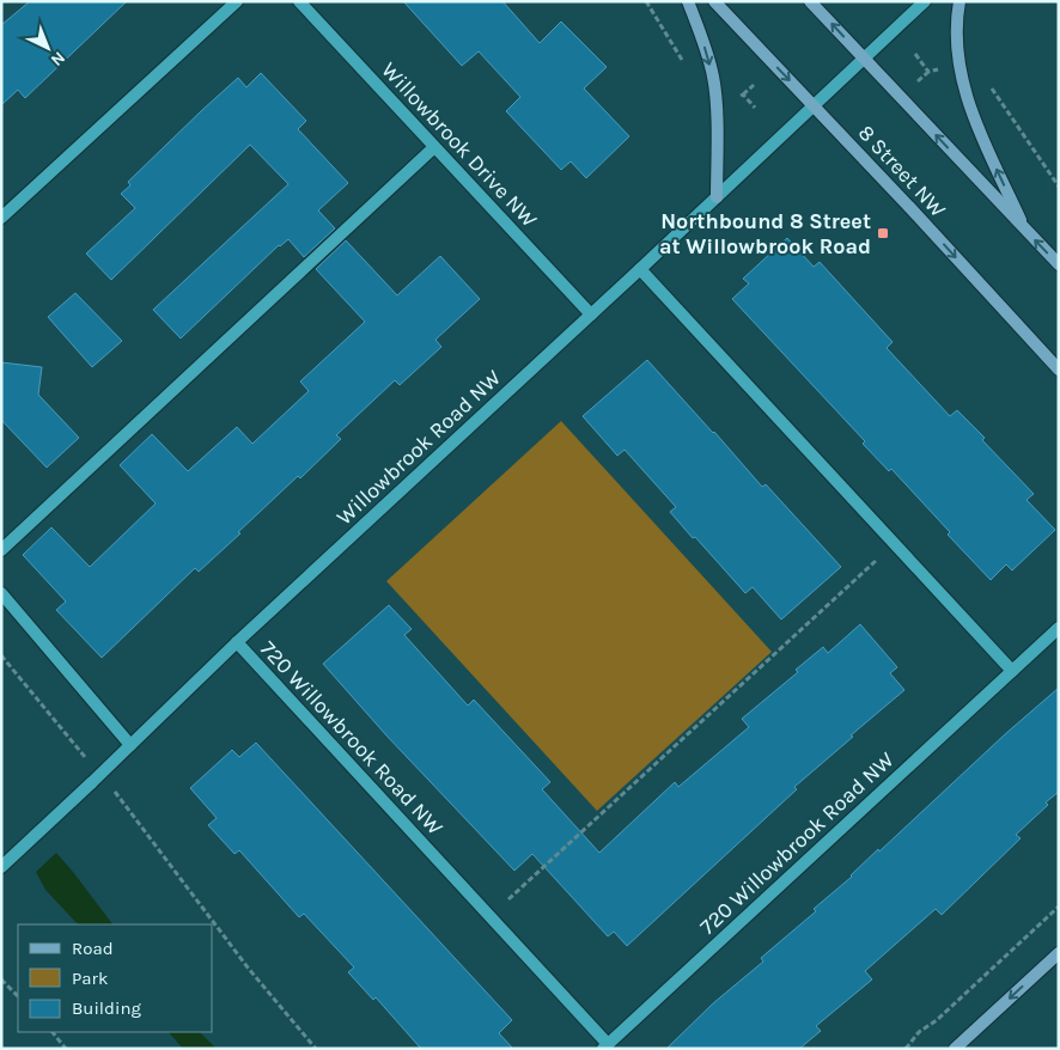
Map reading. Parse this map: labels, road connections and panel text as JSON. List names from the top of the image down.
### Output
{
  "streets": {
    "main road": ["8 Street NW"],
    "street": ["Willowbrook Drive NW", "Willowbrook Road NW", "720 Willowbrook Road NW"]
  },
  "crossings": [
    ["Willowbrook Drive NW", "Willowbrook Road NW"],
    ["8 Street NW", "Willowbrook Road NW"],
    ["Willowbrook Road NW", "720 Willowbrook Road NW"]
  ],
  "places": {
    "transit": ["Northbound 8 Street at Willowbrook Road"]
  },
  "legend": ["Road", "Park", "Building"],
  "north": "bottom right"
}
